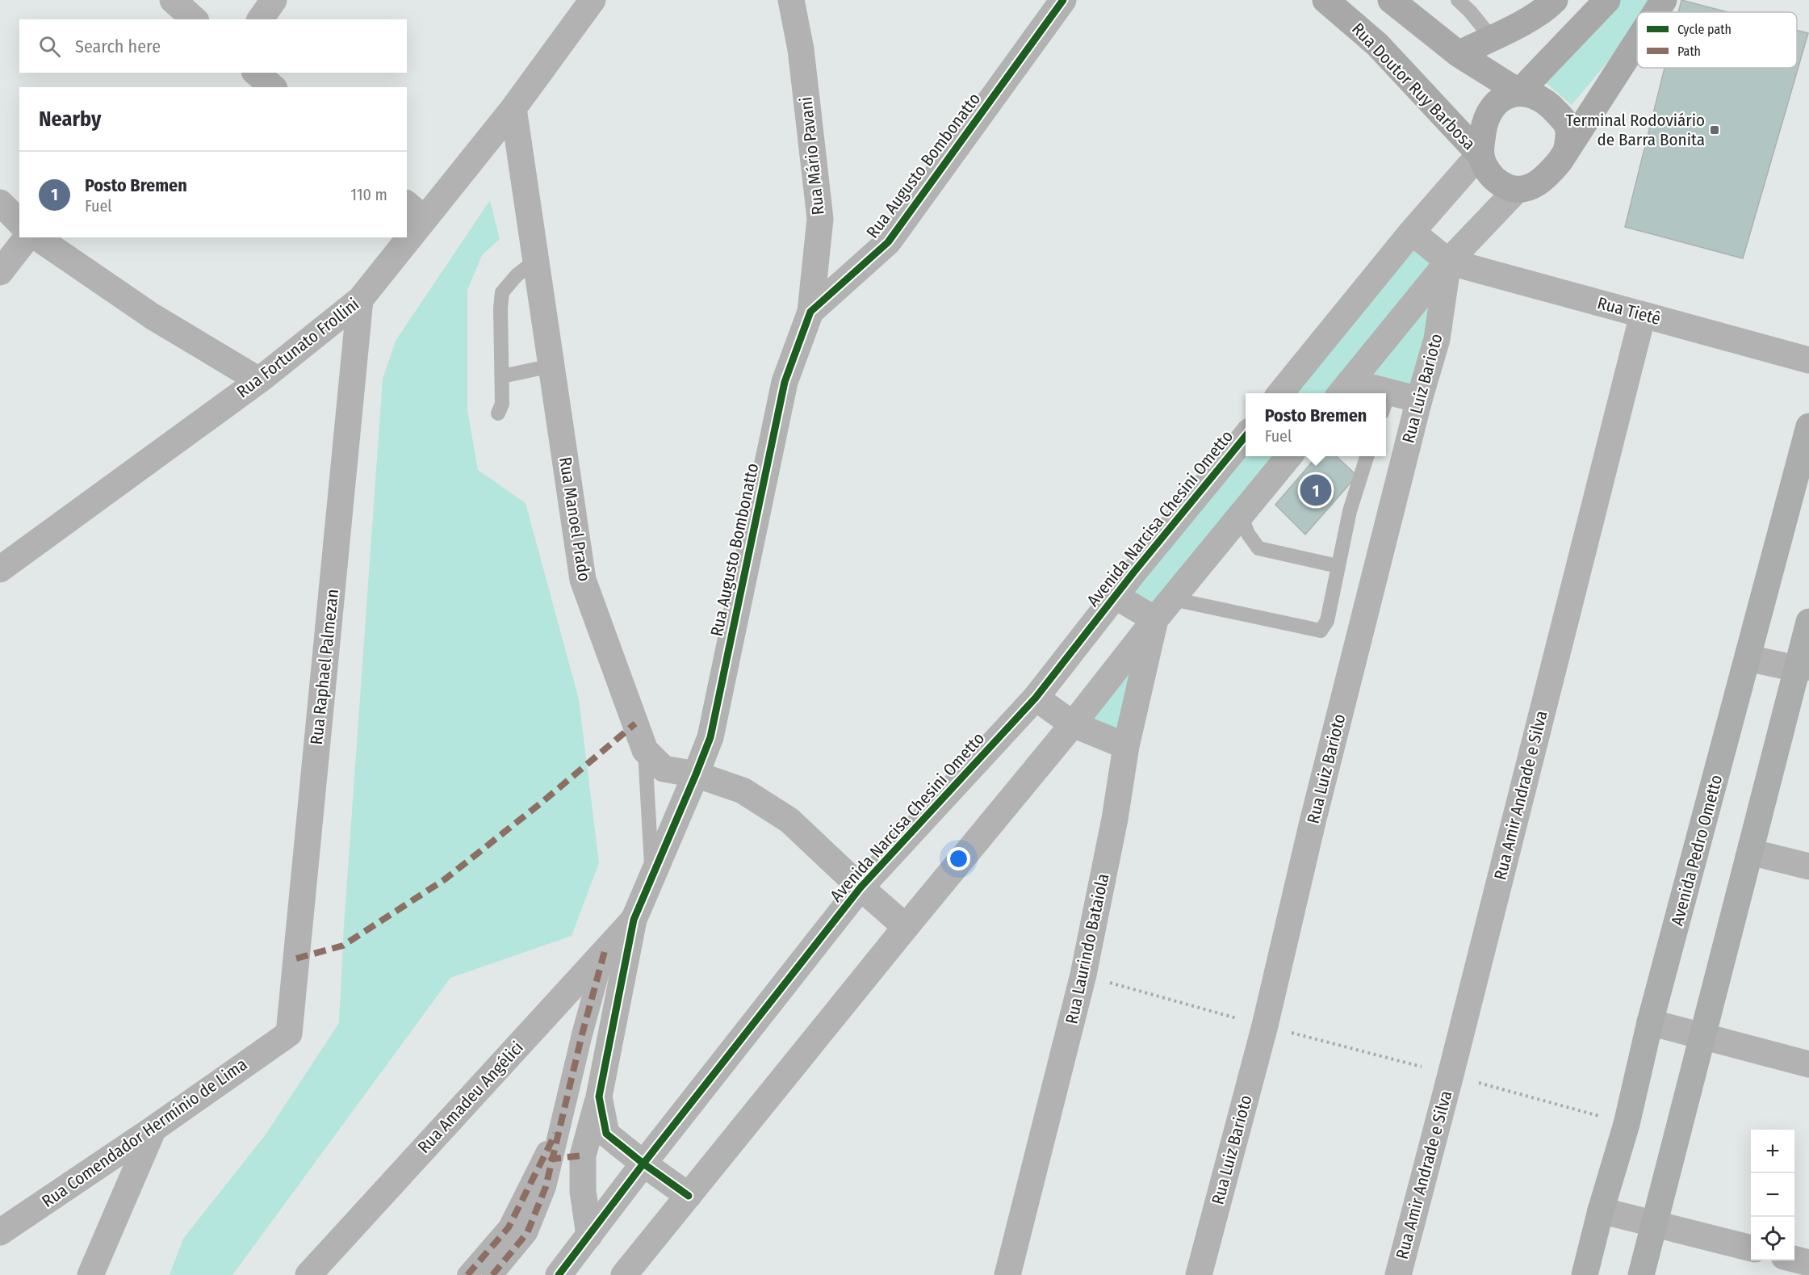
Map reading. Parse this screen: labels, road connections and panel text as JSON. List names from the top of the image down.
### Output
{
  "streets": {
    "main road": ["Rua Doutor Ruy Barbosa", "Avenida Pedro Ometto"],
    "street": [
      "Rua Mário Pavani",
      "Rua Augusto Bombonatto",
      "Rua Tietê",
      "Rua Fortunato Frollini",
      "Rua Luiz Barioto",
      "Avenida Narcisa Chesini Ometto",
      "Rua Manoel Prado",
      "Rua Raphael Palmezan",
      "Rua Amir Andrade e Silva",
      "Rua Laurindo Bataiola",
      "Rua Amadeu Angélici",
      "Rua Comendador Hermínio de Lima"
    ]
  },
  "crossings": [
    ["Rua Mário Pavani", "Rua Augusto Bombonatto"],
    ["Rua Augusto Bombonatto", "Avenida Narcisa Chesini Ometto"],
    ["Rua Augusto Bombonatto", "Rua Manoel Prado"],
    ["Rua Augusto Bombonatto", "Rua Amadeu Angélici"],
    ["Rua Tietê", "Rua Luiz Barioto"],
    ["Rua Tietê", "Rua Amir Andrade e Silva"],
    ["Rua Fortunato Frollini", "Rua Manoel Prado"],
    ["Rua Fortunato Frollini", "Rua Raphael Palmezan"],
    ["Avenida Narcisa Chesini Ometto", "Rua Manoel Prado"],
    ["Rua Raphael Palmezan", "Rua Comendador Hermínio de Lima"]
  ],
  "places": {
    "transit": ["Terminal Rodoviário de Barra Bonita"]
  },
  "legend": ["Cycle path", "Path"],
  "page": {
    "search": "Search here",
    "heading": "Nearby",
    "list": [
      {
        "mark": "1",
        "name": "Posto Bremen",
        "note": "Fuel",
        "value": "110 m"
      }
    ],
    "popup": ["Posto Bremen", "Fuel"],
    "pins": "1",
    "map_buttons": ["+", "−"]
  }
}
